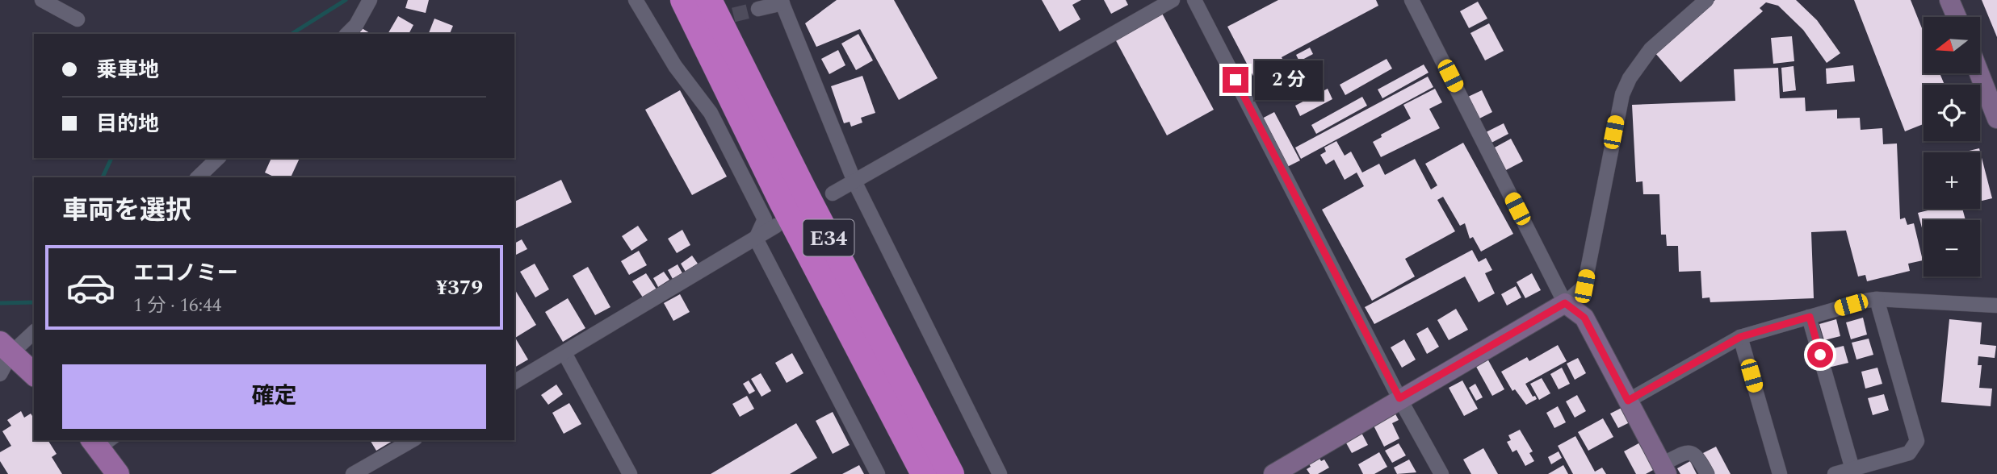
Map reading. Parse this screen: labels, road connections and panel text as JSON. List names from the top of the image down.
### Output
{
  "streets": {
    "highway": ["E34"]
  },
  "north": "left",
  "page": {
    "map_buttons": ["+", "−"],
    "banner": ["乗車地", "目的地"],
    "bubble": "2 分",
    "heading": "車両を選択",
    "list": [
      {
        "name": "エコノミー",
        "note": "1 分 · 16:44",
        "value": "¥379"
      }
    ],
    "buttons": "確定"
  }
}
